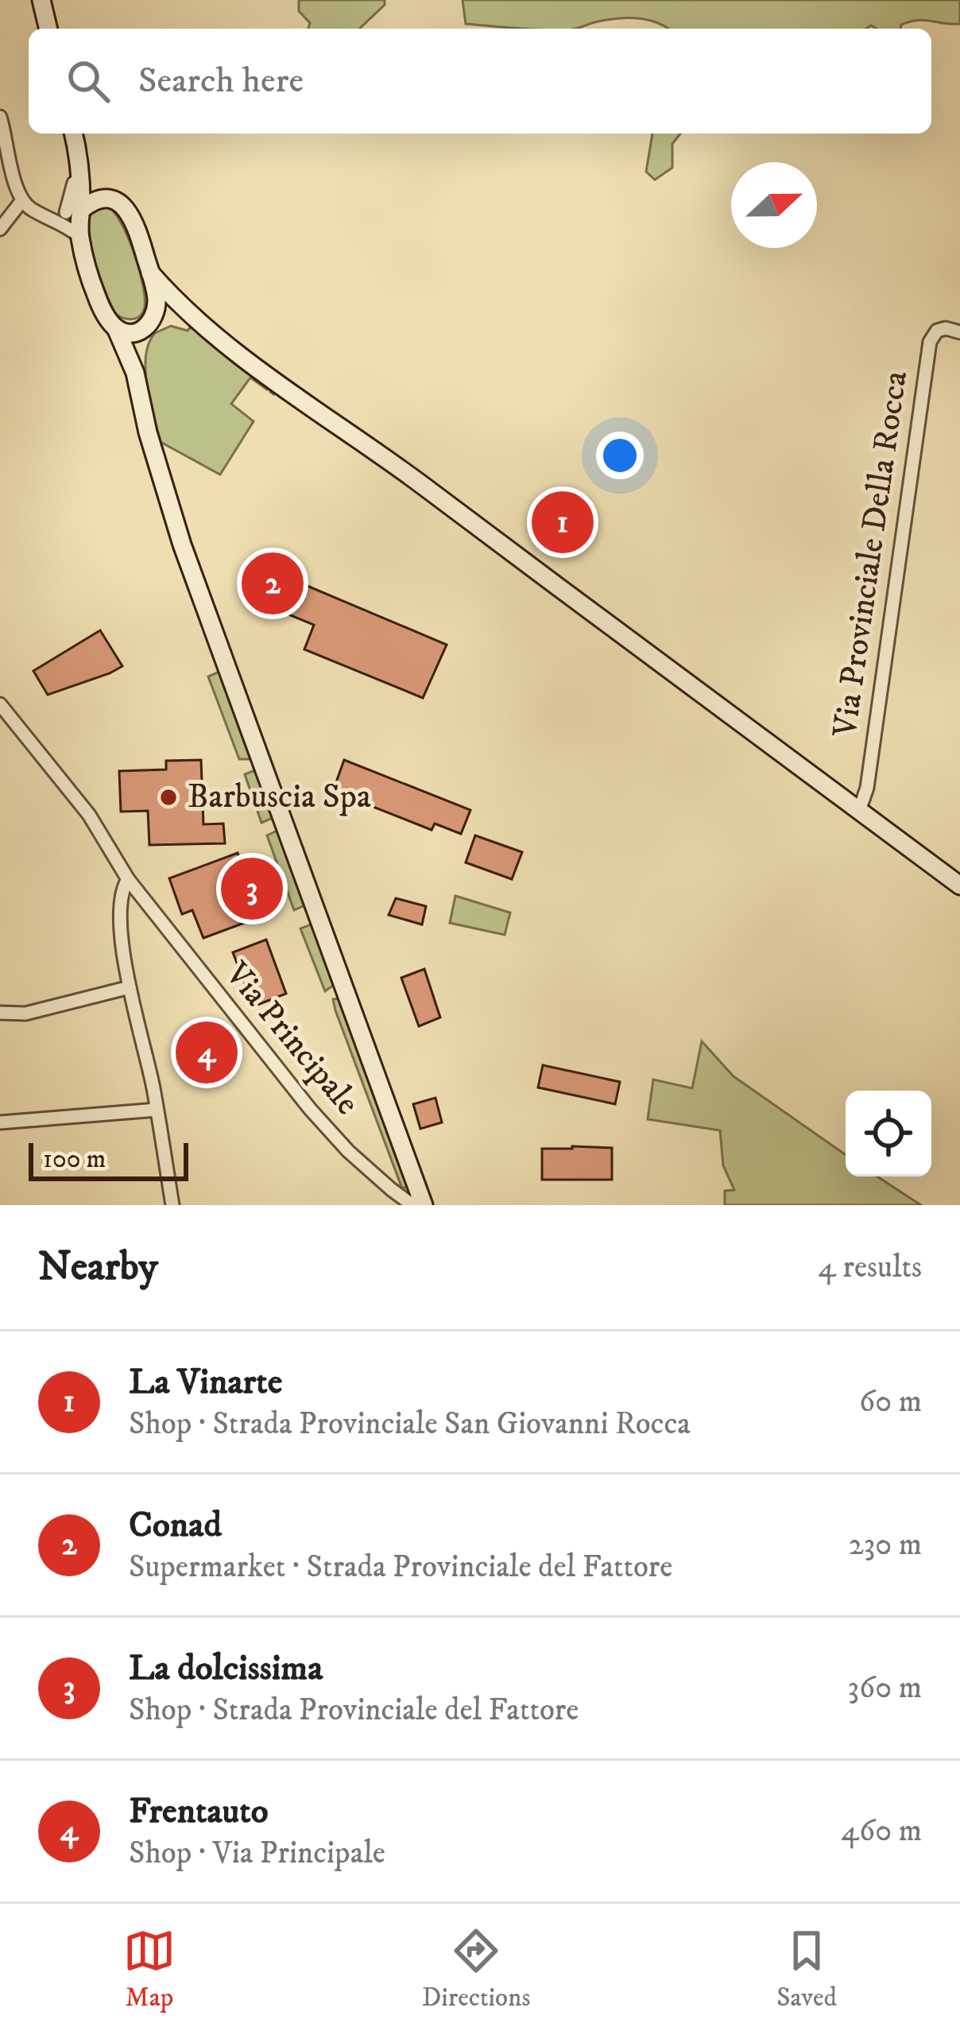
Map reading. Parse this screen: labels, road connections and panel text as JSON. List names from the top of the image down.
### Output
{
  "streets": {
    "street": ["Via Provinciale Della Rocca", "Via Principale"]
  },
  "places": ["Barbuscia Spa"],
  "scale_bar": "100 m",
  "north": "right",
  "page": {
    "search": "Search here",
    "pins": [
      "1",
      "2",
      "3",
      "4"
    ],
    "scale": "100 m",
    "heading": ["Nearby", "4 results"],
    "list": [
      {
        "mark": "1",
        "name": "La Vinarte",
        "note": "Shop · Strada Provinciale San Giovanni Rocca",
        "value": "60 m"
      },
      {
        "mark": "2",
        "name": "Conad",
        "note": "Supermarket · Strada Provinciale del Fattore",
        "value": "230 m"
      },
      {
        "mark": "3",
        "name": "La dolcissima",
        "note": "Shop · Strada Provinciale del Fattore",
        "value": "360 m"
      },
      {
        "mark": "4",
        "name": "Frentauto",
        "note": "Shop · Via Principale",
        "value": "460 m"
      }
    ],
    "nav": ["Map", "Directions", "Saved"]
  }
}
